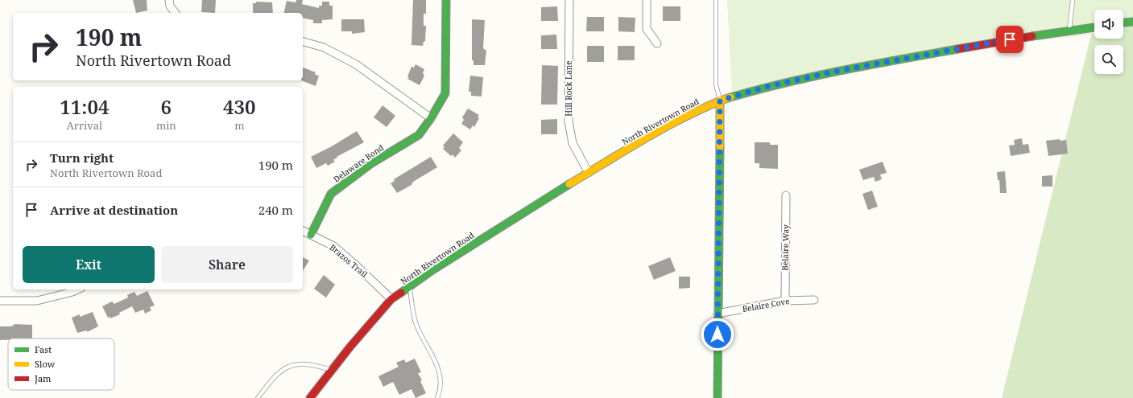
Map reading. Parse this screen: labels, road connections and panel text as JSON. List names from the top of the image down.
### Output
{
  "streets": {
    "street": [
      "Hill Rock Lane",
      "North Rivertown Road",
      "Delaware Bond",
      "Belaire Way",
      "Brazos Trail",
      "Belaire Cove"
    ]
  },
  "crossings": [
    ["Hill Rock Lane", "North Rivertown Road"],
    ["North Rivertown Road", "Brazos Trail"],
    ["Delaware Bond", "Brazos Trail"],
    ["Belaire Way", "Belaire Cove"]
  ],
  "legend": ["Fast", "Slow", "Jam"],
  "page": {
    "turn": ["190 m", "North Rivertown Road"],
    "eta": [
      "11:04",
      "Arrival",
      "6",
      "min",
      "430",
      "m"
    ],
    "list": [
      {
        "name": "Turn right",
        "note": "North Rivertown Road",
        "value": "190 m"
      },
      {
        "name": "Arrive at destination",
        "value": "240 m"
      }
    ],
    "buttons": ["Exit", "Share"]
  }
}
